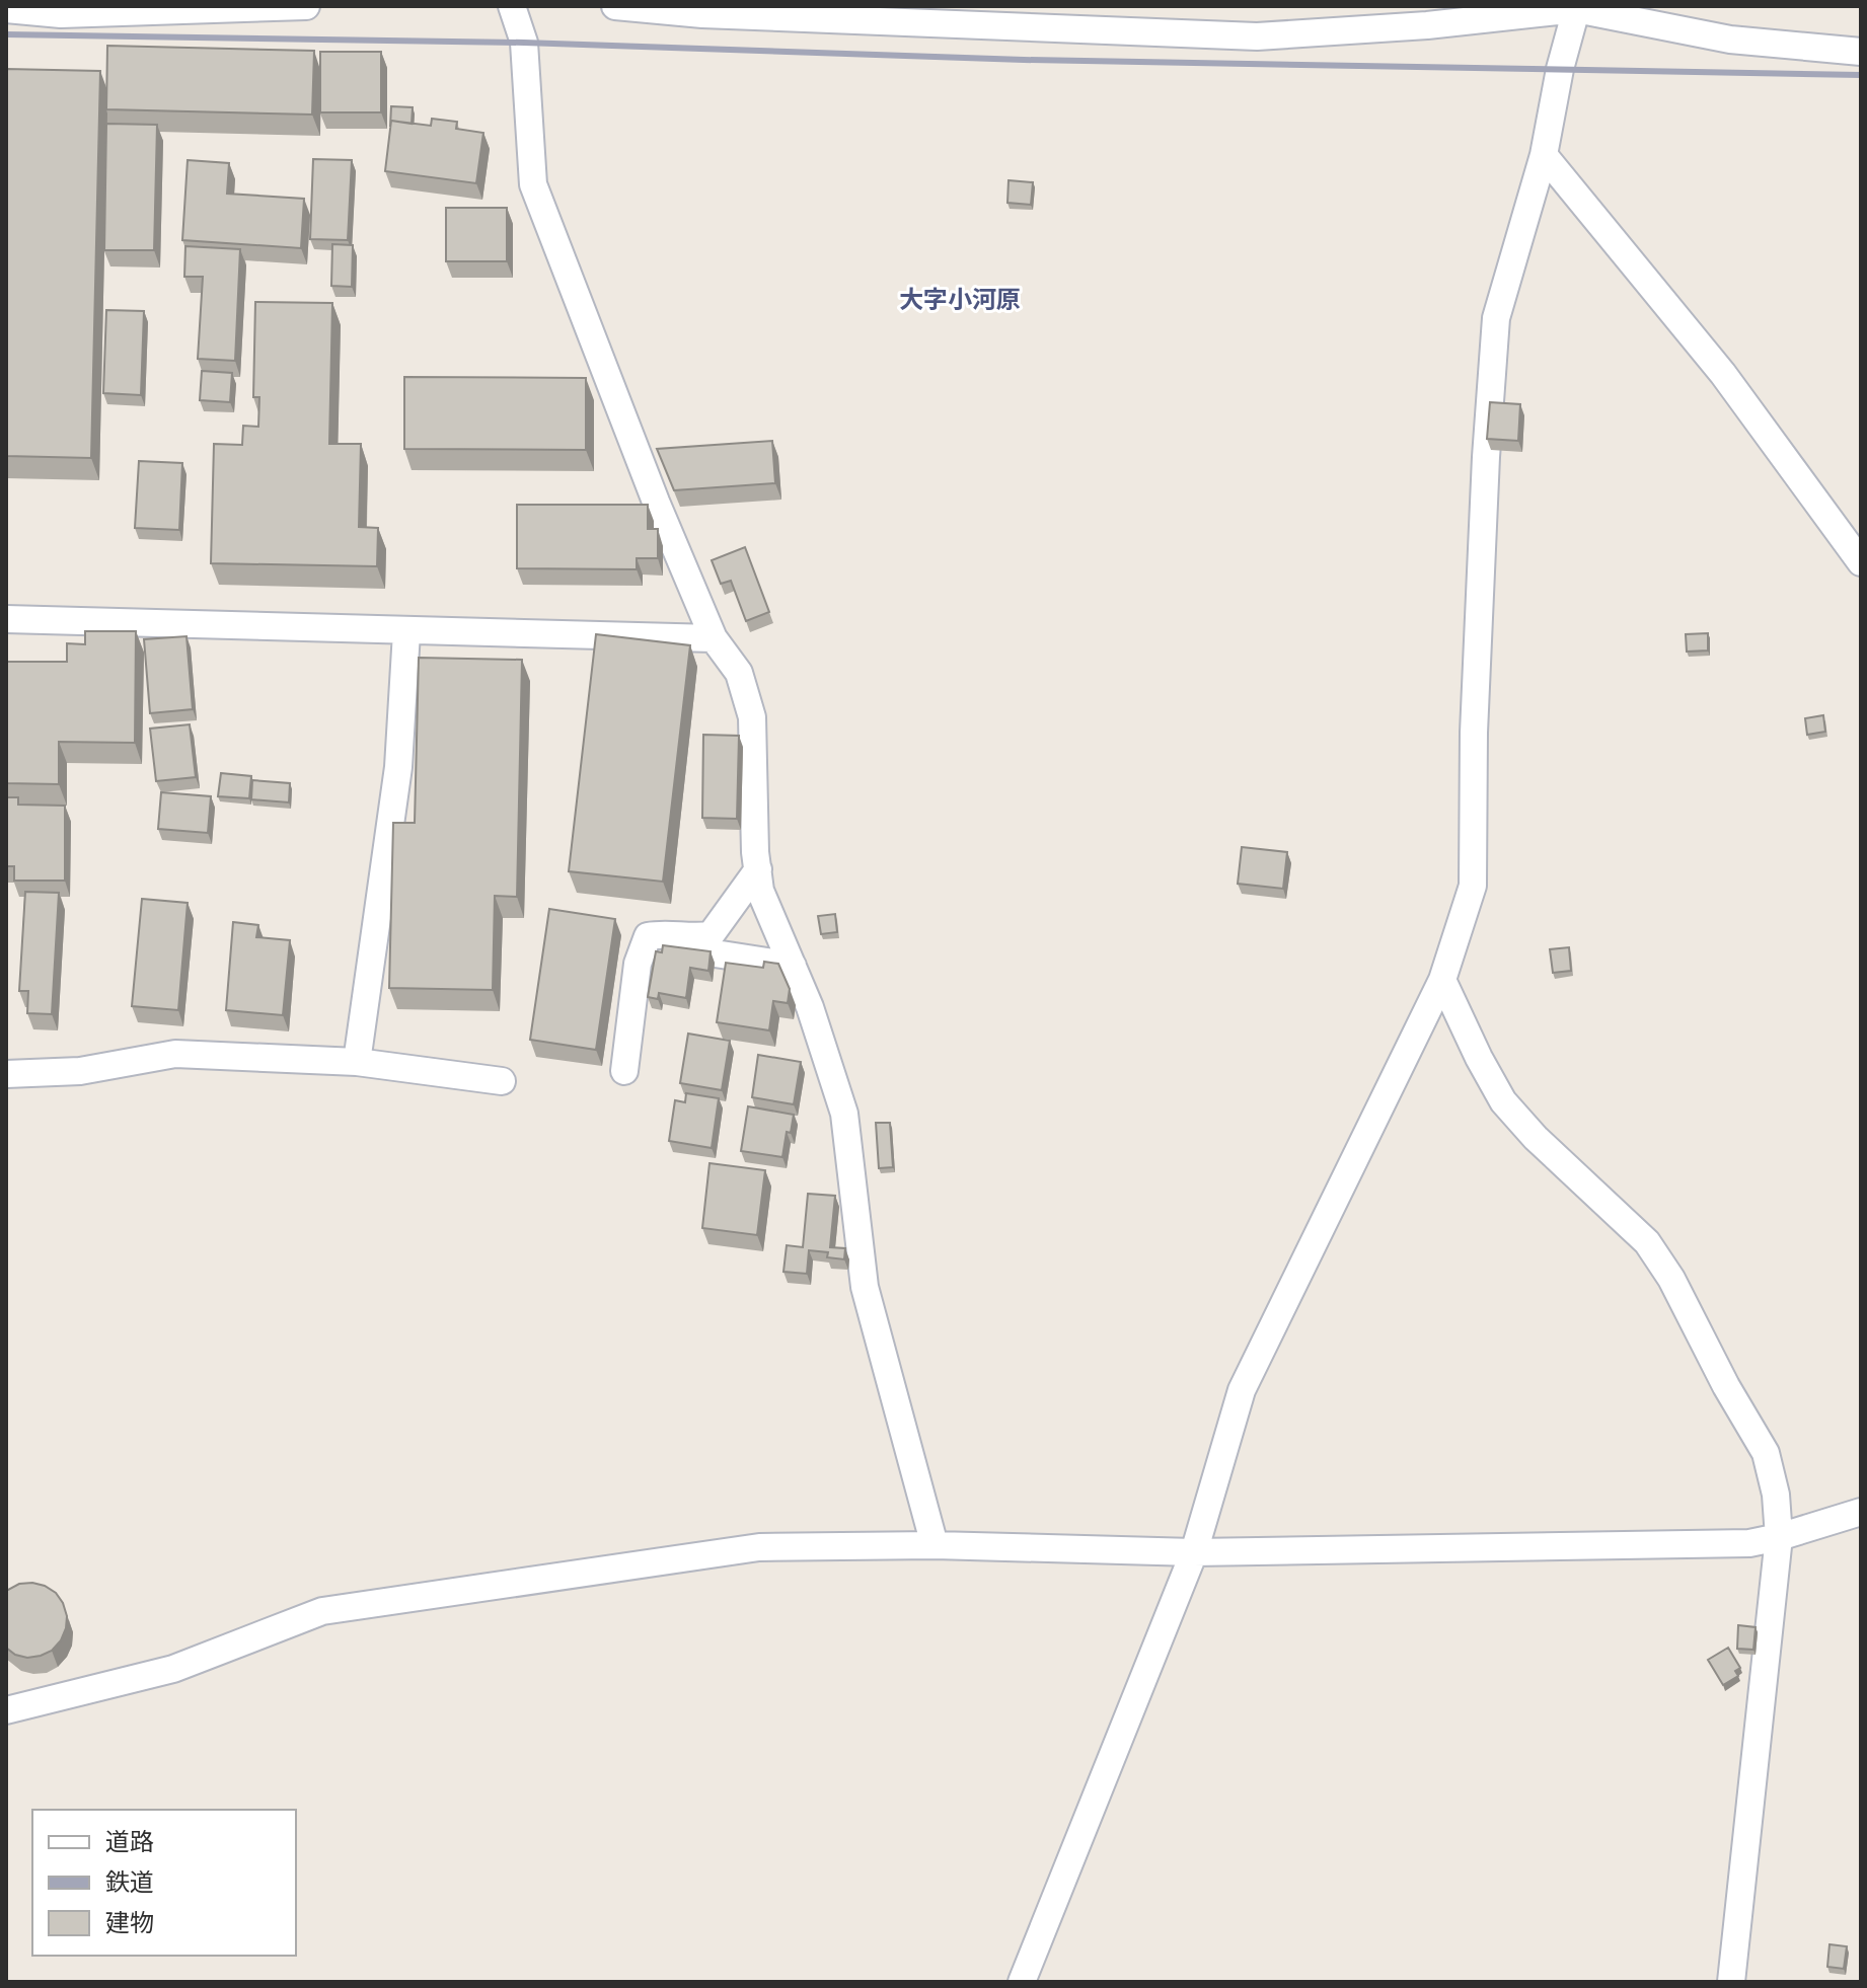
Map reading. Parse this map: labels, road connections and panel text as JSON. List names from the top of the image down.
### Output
{
  "districts": ["大字小河原"],
  "legend": ["道路", "鉄道", "建物"]
}
